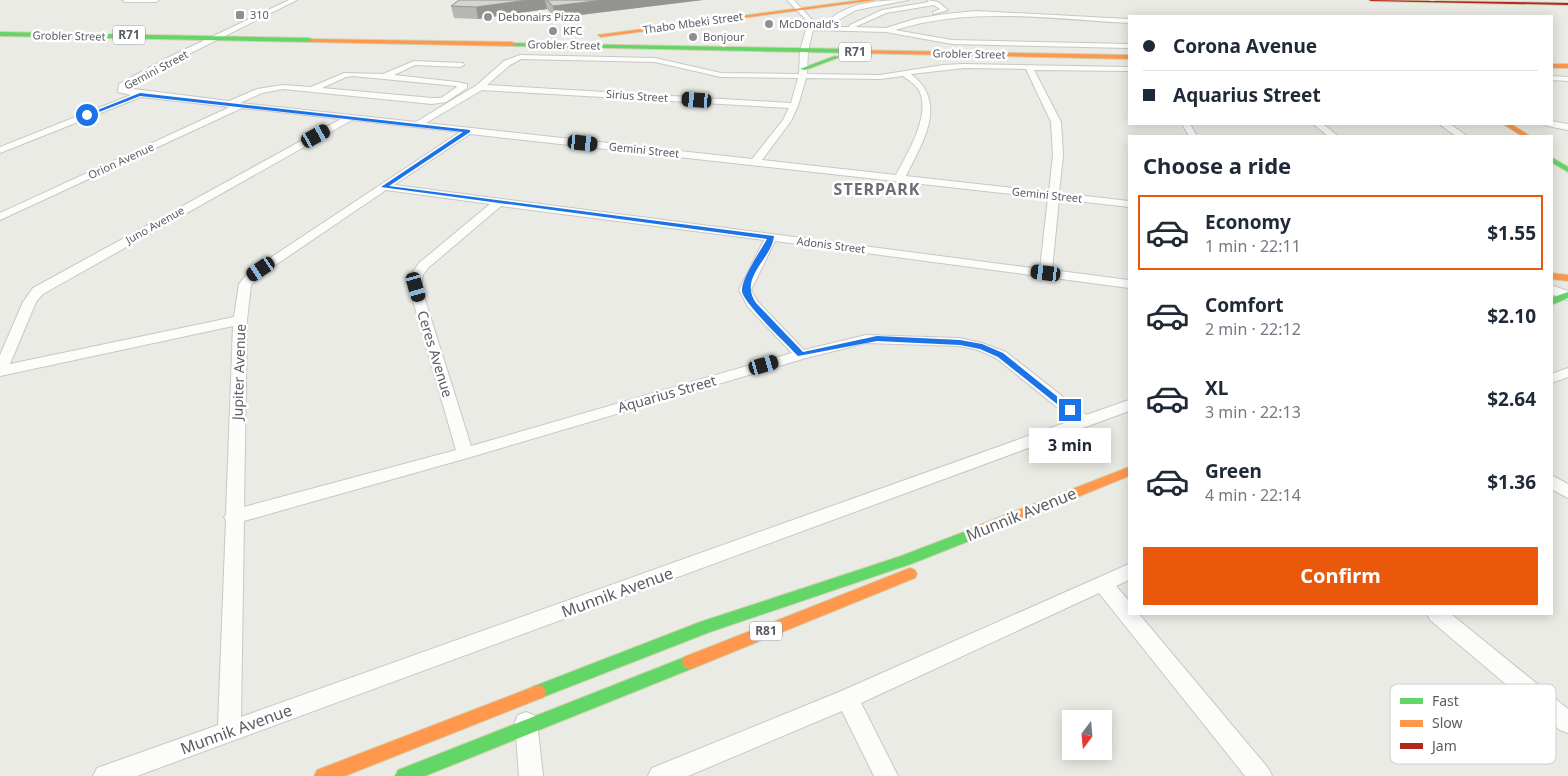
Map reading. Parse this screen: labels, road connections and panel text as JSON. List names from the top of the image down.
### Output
{
  "streets": {
    "main road": [
      "Thabo Mbeki Street",
      "R71",
      "Grobler Street",
      "Munnik Avenue",
      "R81"
    ],
    "street": [
      "Gemini Street",
      "Sirius Street",
      "Orion Avenue",
      "Juno Avenue",
      "Adonis Street",
      "Ceres Avenue",
      "Jupiter Avenue",
      "Aquarius Street"
    ]
  },
  "crossings": [
    ["Thabo Mbeki Street", "Grobler Street"],
    ["Grobler Street", "Gemini Street"],
    ["Grobler Street", "Sirius Street"],
    ["Gemini Street", "Orion Avenue"],
    ["Gemini Street", "Juno Avenue"],
    ["Gemini Street", "Jupiter Avenue"],
    ["Adonis Street", "Ceres Avenue"],
    ["Adonis Street", "Jupiter Avenue"],
    ["Ceres Avenue", "Aquarius Street"],
    ["Jupiter Avenue", "Aquarius Street"],
    ["Jupiter Avenue", "Munnik Avenue"],
    ["Aquarius Street", "Munnik Avenue"]
  ],
  "districts": ["STERPARK"],
  "places": {
    "transit": ["310"],
    "other": [
      "Debonairs Pizza",
      "McDonald's",
      "KFC",
      "Bonjour"
    ]
  },
  "legend": ["Fast", "Slow", "Jam"],
  "north": "bottom",
  "page": {
    "banner": ["Corona Avenue", "Aquarius Street"],
    "heading": "Choose a ride",
    "list": [
      {
        "name": "Economy",
        "note": "1 min · 22:11",
        "value": "$1.55"
      },
      {
        "name": "Comfort",
        "note": "2 min · 22:12",
        "value": "$2.10"
      },
      {
        "name": "XL",
        "note": "3 min · 22:13",
        "value": "$2.64"
      },
      {
        "name": "Green",
        "note": "4 min · 22:14",
        "value": "$1.36"
      }
    ],
    "bubble": "3 min",
    "buttons": "Confirm"
  }
}
